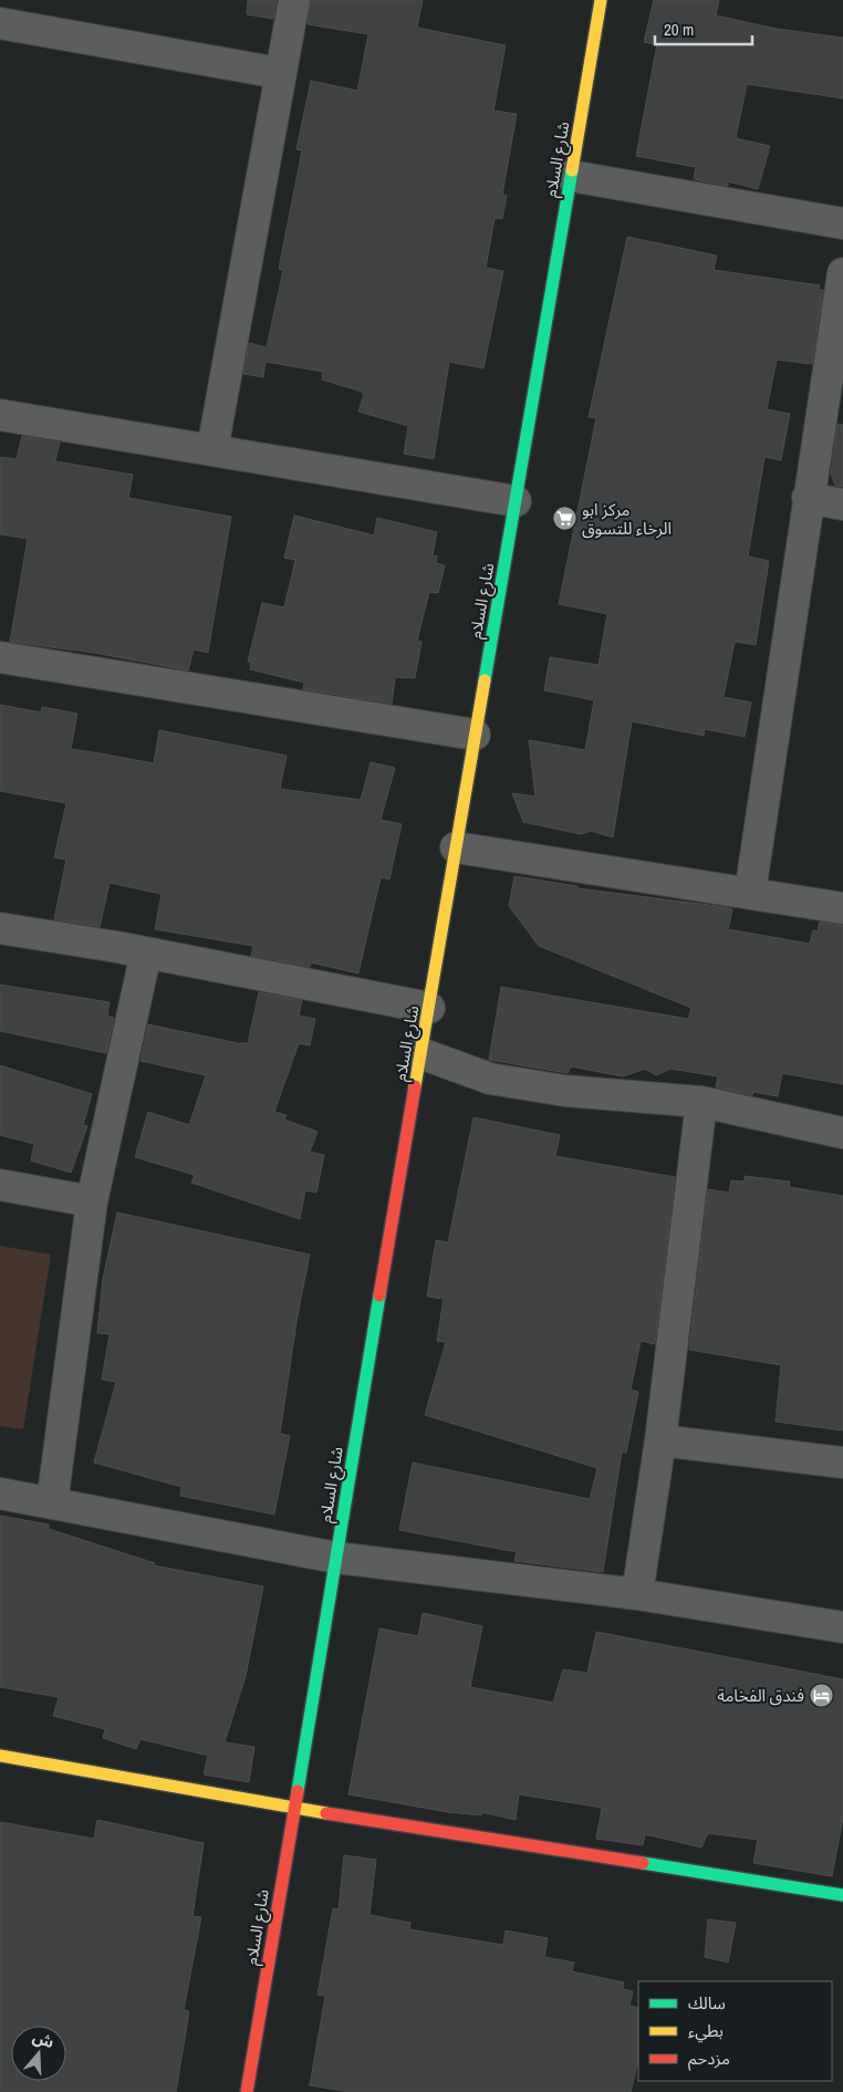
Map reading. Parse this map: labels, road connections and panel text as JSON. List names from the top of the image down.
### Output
{
  "streets": {
    "street": ["شارع السلام"]
  },
  "places": {
    "supermarket": ["مركز ابو الرخاء للتسوق"],
    "hotel": ["فندق الفخامة"]
  },
  "legend": ["سالك", "بطيء", "مزدحم"],
  "scale_bar": "20 m",
  "north": "top"
}
